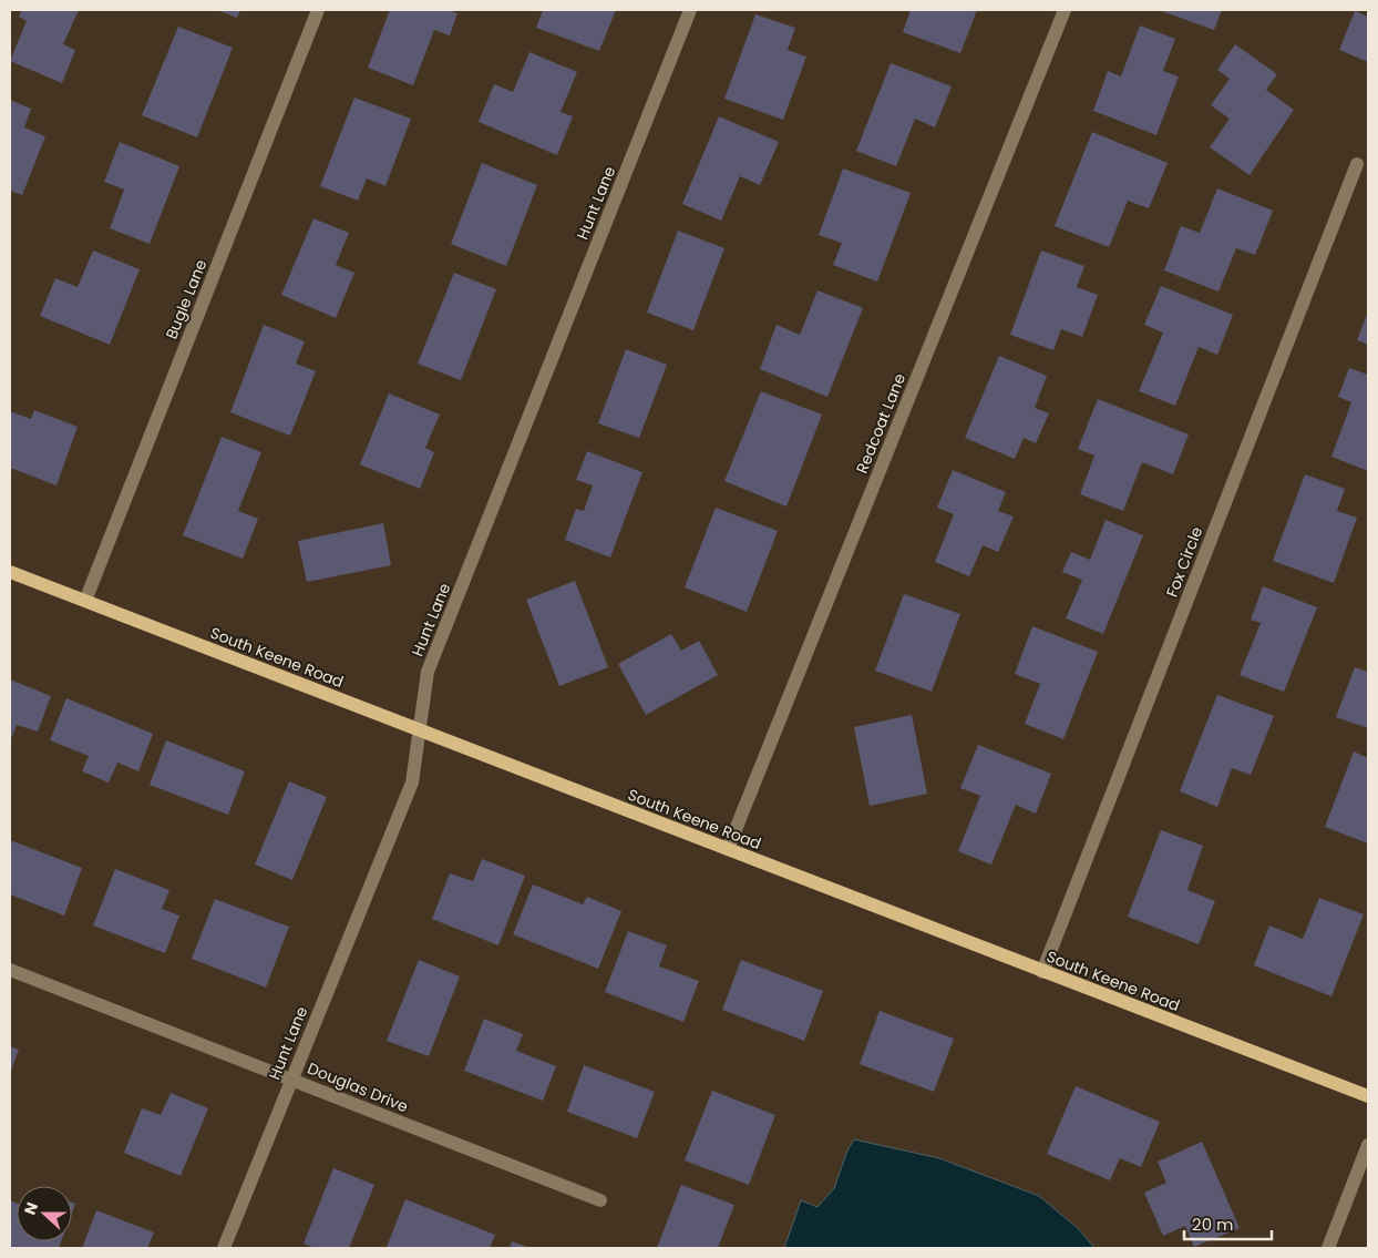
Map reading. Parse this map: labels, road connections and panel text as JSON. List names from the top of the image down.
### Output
{
  "streets": {
    "main road": ["South Keene Road"],
    "street": [
      "Hunt Lane",
      "Bugle Lane",
      "Redcoat Lane",
      "Fox Circle",
      "Douglas Drive"
    ]
  },
  "crossings": [
    ["Hunt Lane", "South Keene Road"],
    ["Hunt Lane", "Douglas Drive"],
    ["Bugle Lane", "South Keene Road"],
    ["Redcoat Lane", "South Keene Road"],
    ["Fox Circle", "South Keene Road"]
  ],
  "scale_bar": "20 m",
  "north": "left"
}
